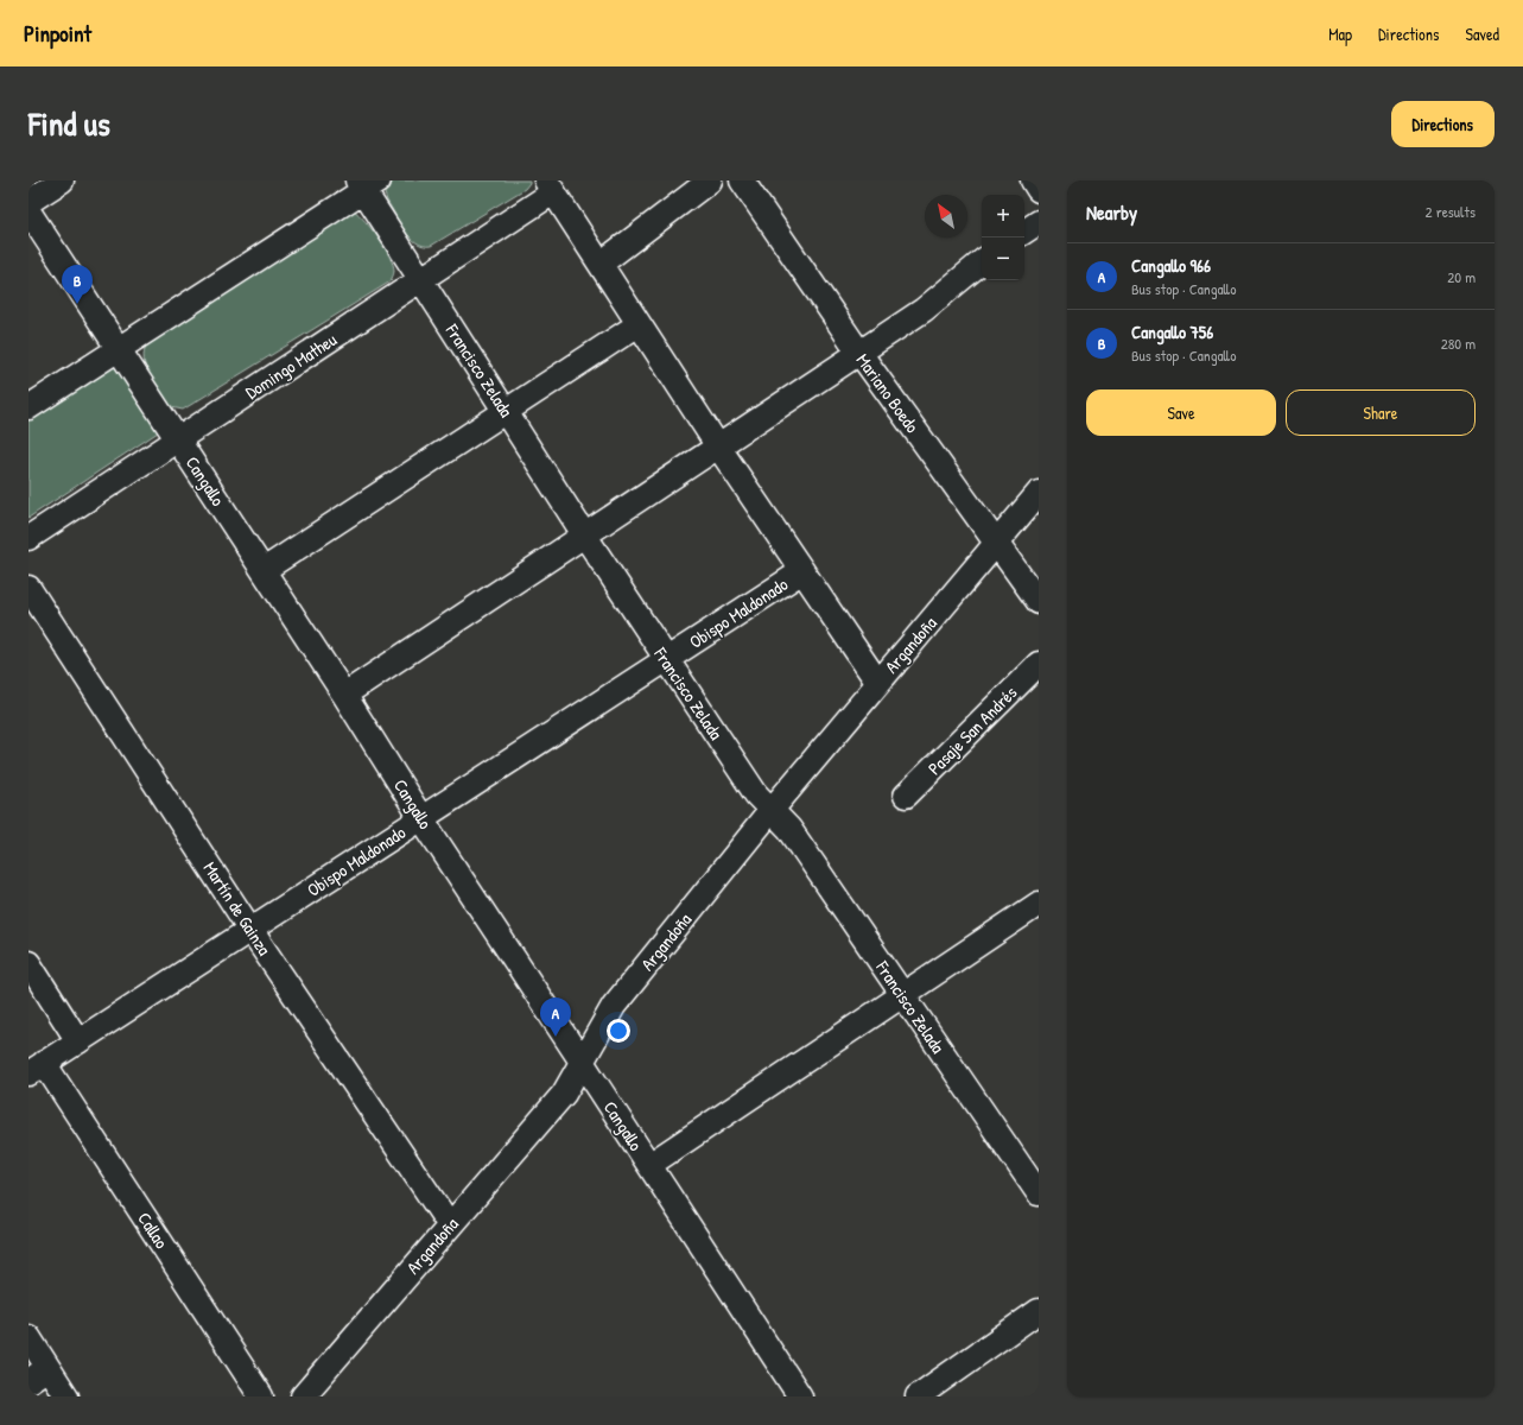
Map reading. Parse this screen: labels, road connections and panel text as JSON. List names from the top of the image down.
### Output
{
  "streets": {
    "street": [
      "Domingo Matheu",
      "Francisco Zelada",
      "Mariano Boedo",
      "Cangallo",
      "Obispo Maldonado",
      "Argandoña",
      "Pasaje San Andrés",
      "Martín de Gainza",
      "Callao"
    ]
  },
  "crossings": [
    ["Domingo Matheu", "Francisco Zelada"],
    ["Domingo Matheu", "Cangallo"],
    ["Francisco Zelada", "Obispo Maldonado"],
    ["Francisco Zelada", "Argandoña"],
    ["Mariano Boedo", "Argandoña"],
    ["Cangallo", "Obispo Maldonado"],
    ["Cangallo", "Argandoña"],
    ["Obispo Maldonado", "Martín de Gainza"],
    ["Obispo Maldonado", "Callao"],
    ["Argandoña", "Martín de Gainza"]
  ],
  "north": "top left",
  "page": {
    "header": "Pinpoint",
    "nav": ["Map", "Directions", "Saved"],
    "title": "Find us",
    "buttons": [
      "Directions",
      ["Save", "Share"]
    ],
    "heading": ["Nearby", "2 results"],
    "map_buttons": ["+", "−"],
    "list": [
      {
        "mark": "A",
        "name": "Cangallo 966",
        "note": "Bus stop · Cangallo",
        "value": "20 m"
      },
      {
        "mark": "B",
        "name": "Cangallo 756",
        "note": "Bus stop · Cangallo",
        "value": "280 m"
      }
    ],
    "pins": ["B", "A"]
  }
}
